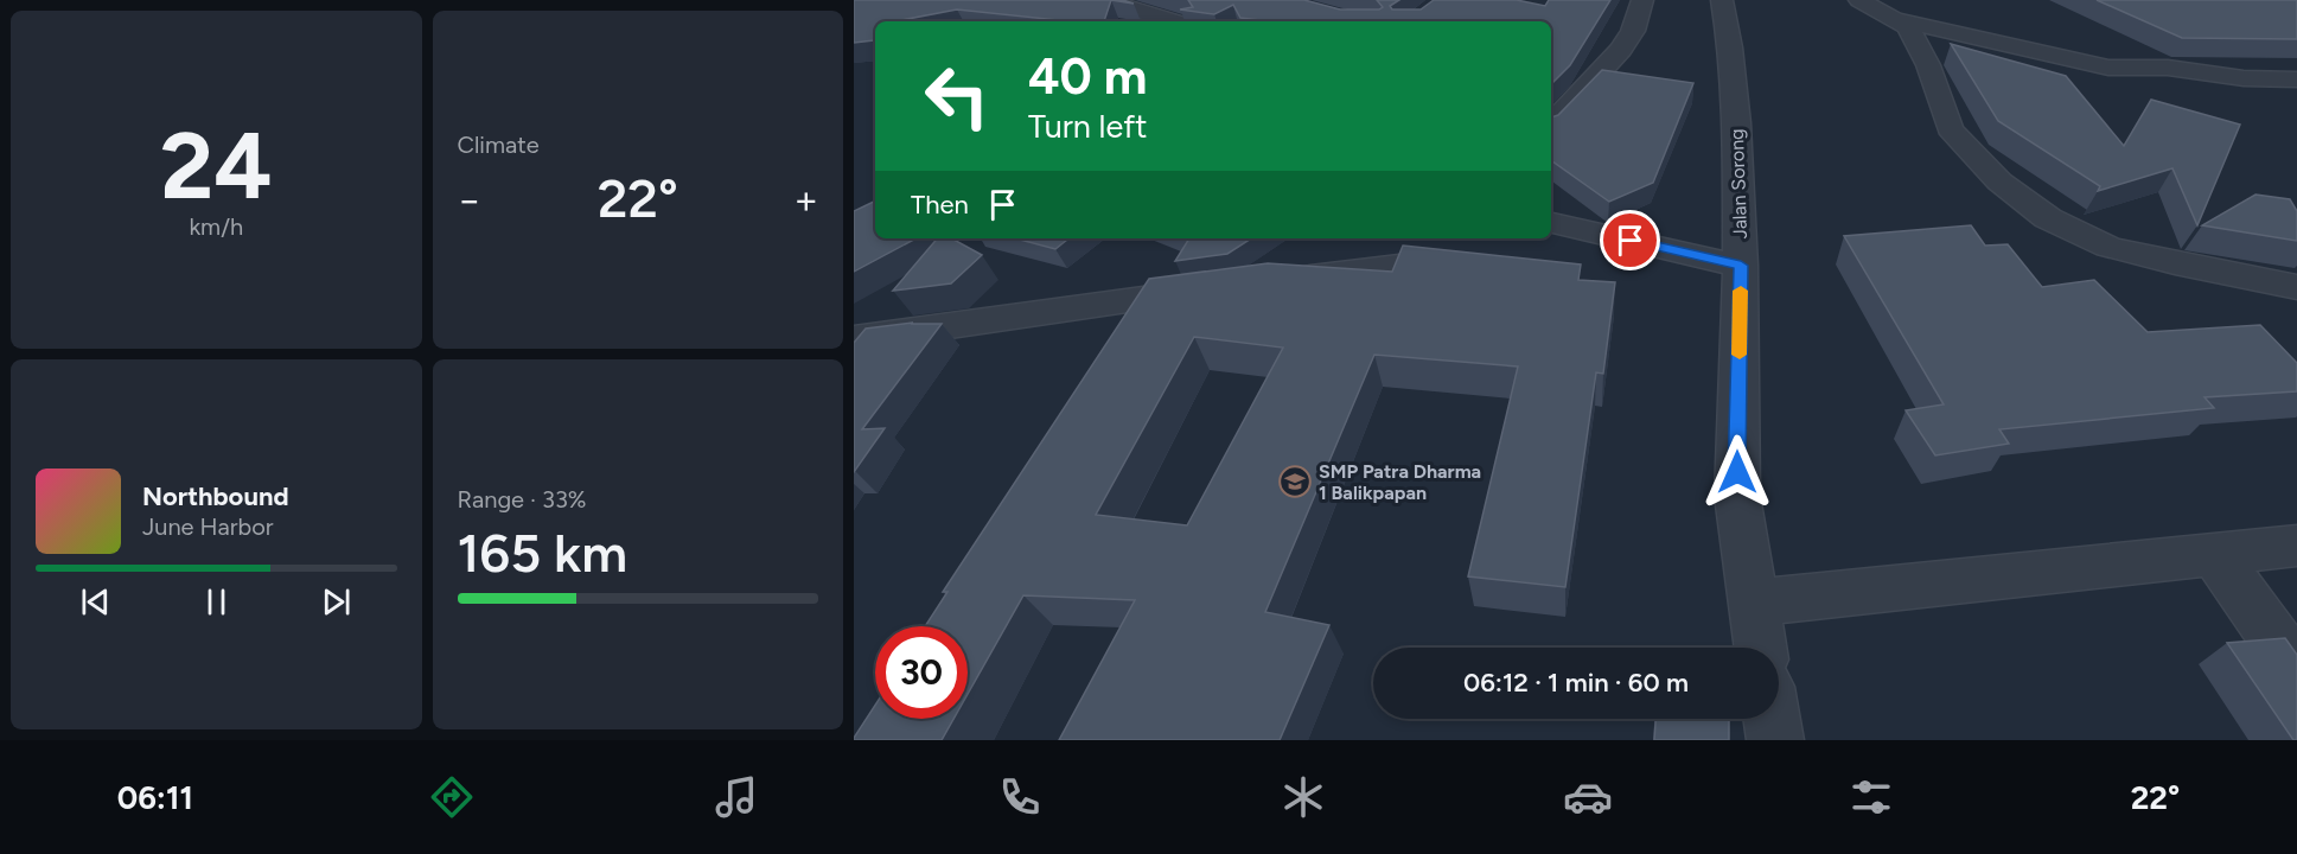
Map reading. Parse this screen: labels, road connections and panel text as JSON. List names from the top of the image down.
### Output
{
  "streets": {
    "street": ["Jalan Sorong"]
  },
  "places": {
    "school or university": ["SMP Patra Dharma 1 Balikpapan"]
  },
  "page": {
    "tile": [
      ["24", "km/h"],
      "Climate",
      ["Range · 33%", "165 km"]
    ],
    "turn": ["40 m", "Turn left"],
    "heat": ["−", "22°", "+"],
    "then": "Then",
    "song": ["Northbound", "June Harbor"],
    "limit": "30",
    "trip": "06:12 · 1 min · 60 m",
    "tabs": ["06:11", "22°"]
  }
}
